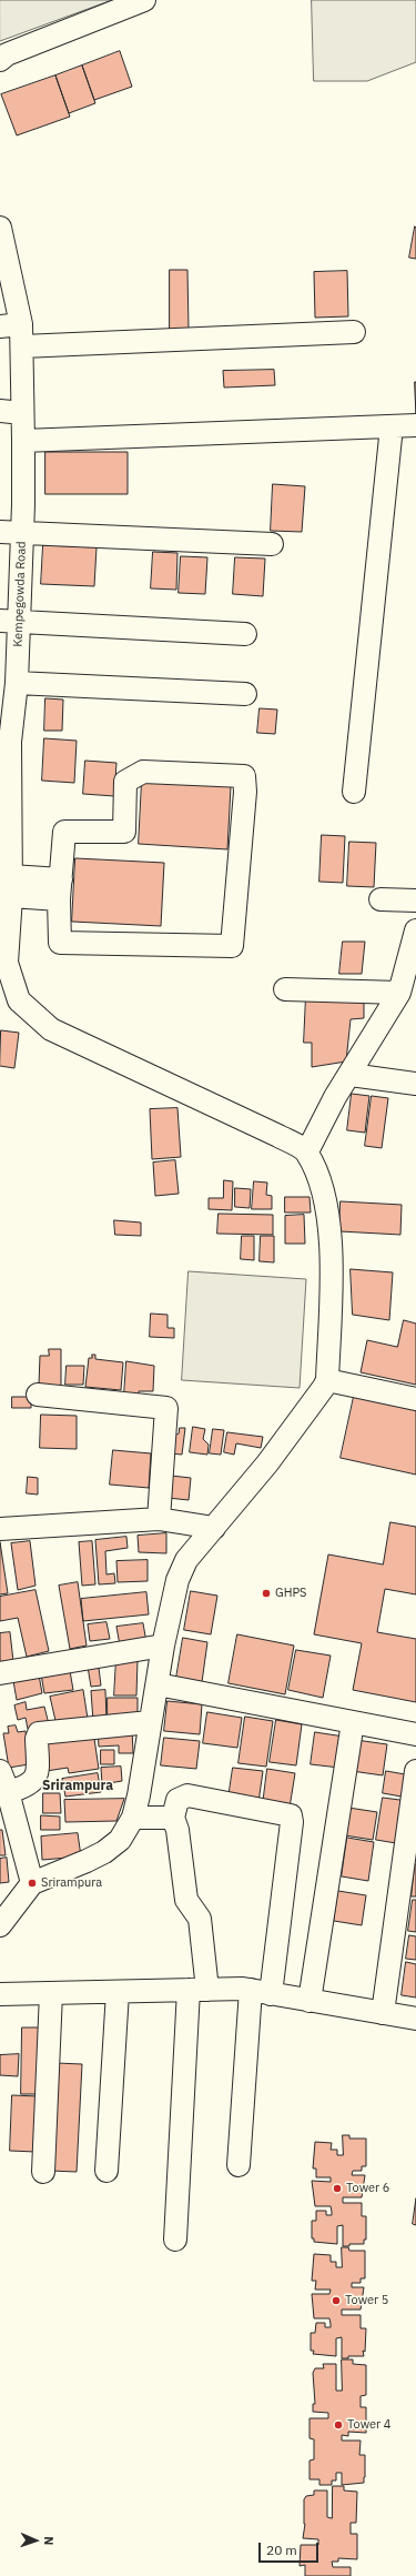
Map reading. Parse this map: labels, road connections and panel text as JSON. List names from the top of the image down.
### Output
{
  "streets": {
    "street": ["Kempegowda Road"]
  },
  "districts": ["Srirampura"],
  "places": [
    "GHPS",
    "Srirampura",
    "Tower 6",
    "Tower 5",
    "Tower 4"
  ],
  "scale_bar": "20 m",
  "north": "right"
}
